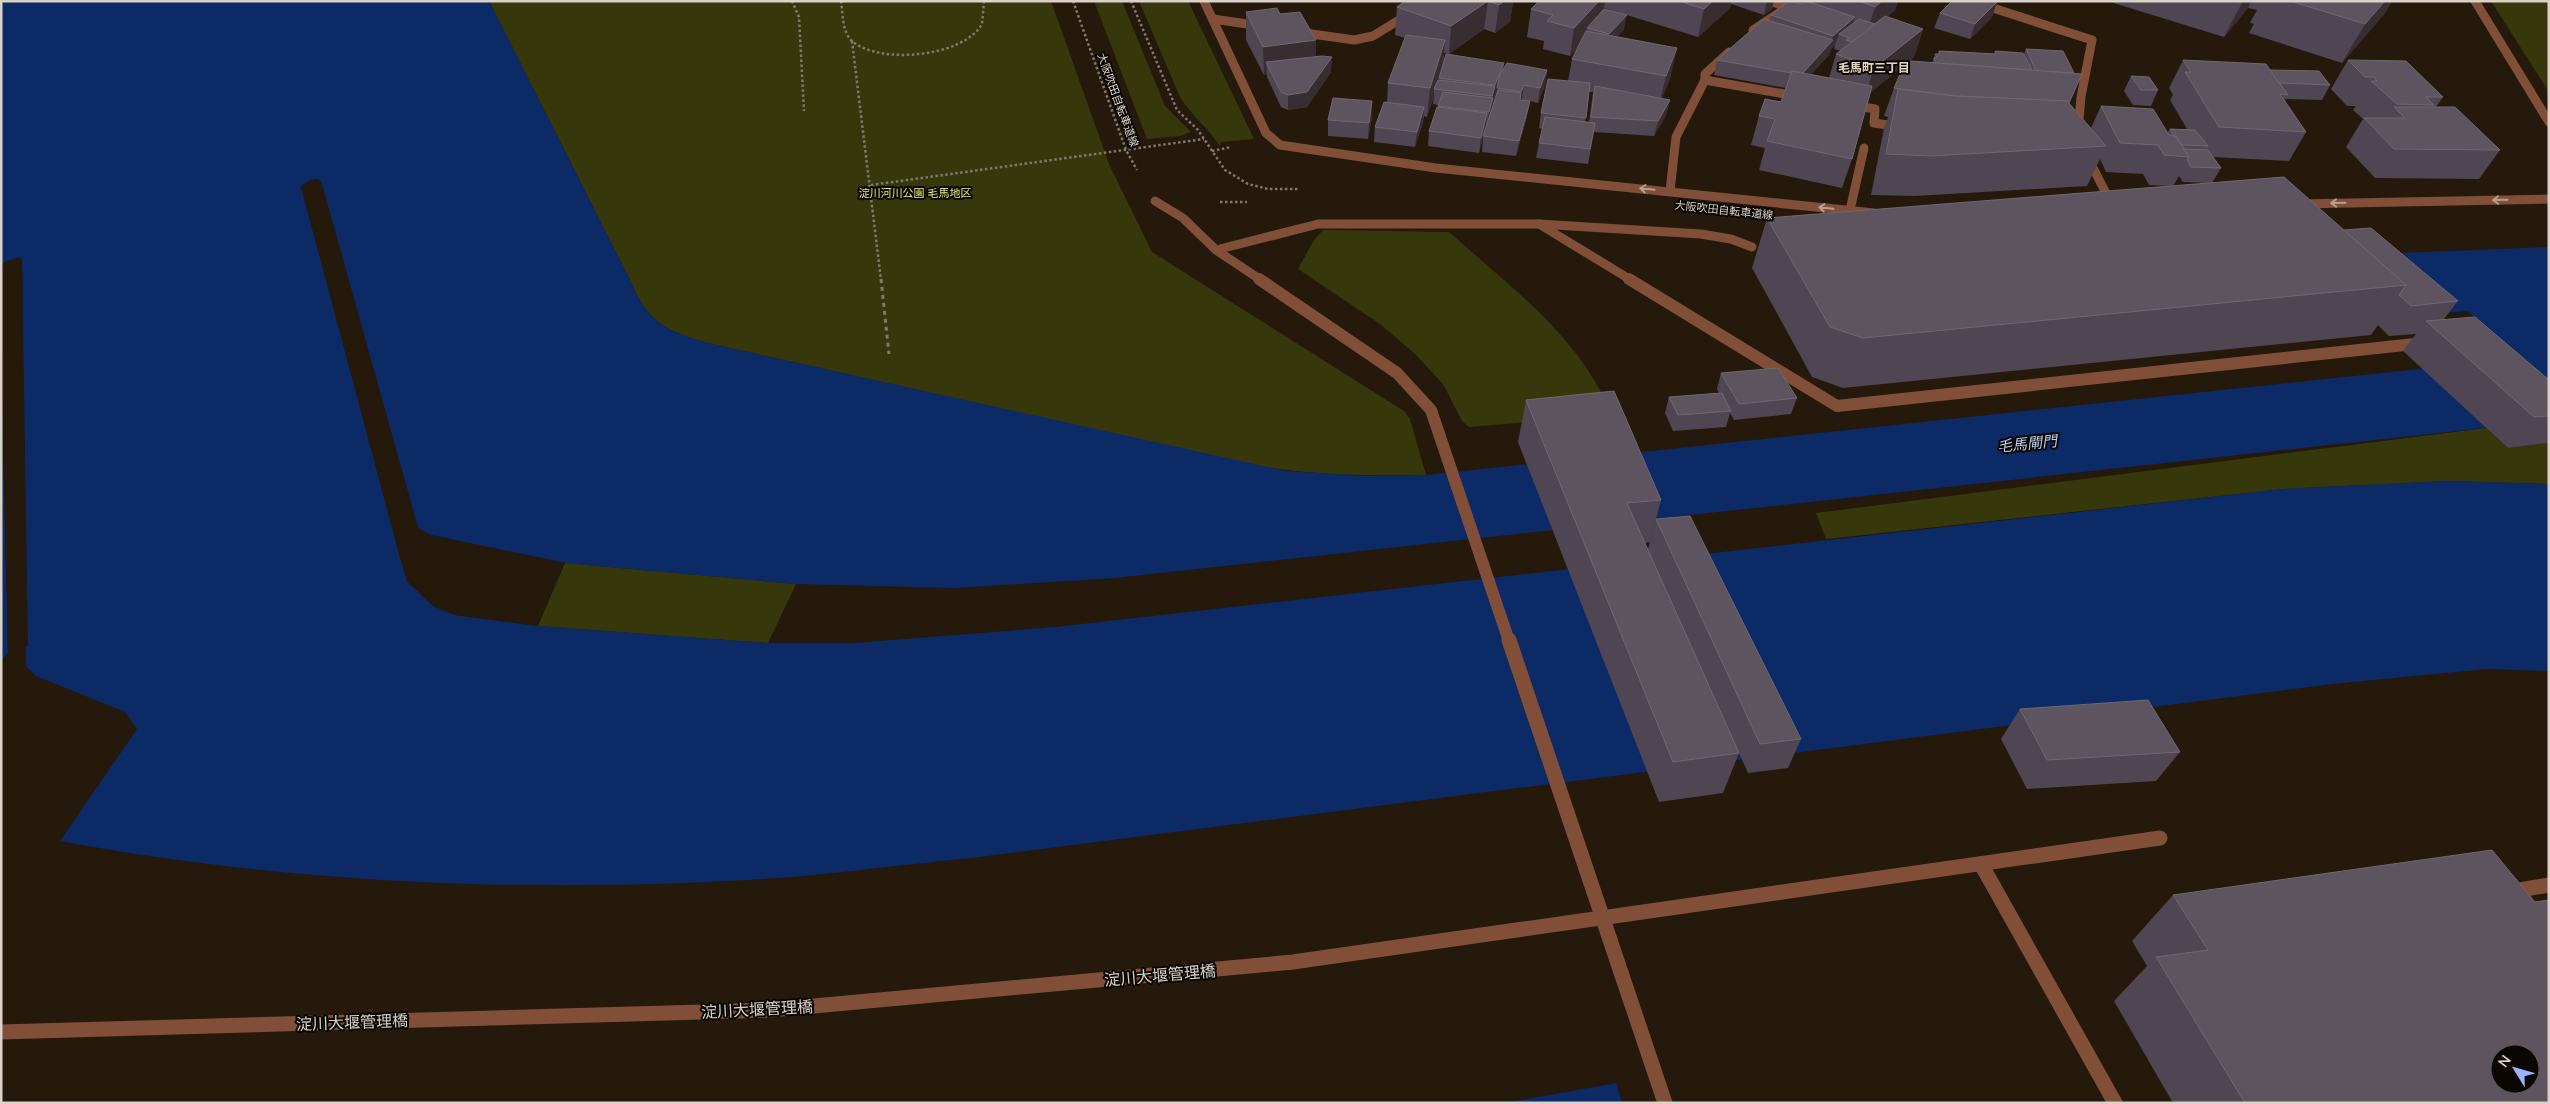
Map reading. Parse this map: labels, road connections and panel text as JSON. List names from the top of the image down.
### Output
{
  "streets": {
    "street": ["淀川大堰管理橋"],
    "path": ["大阪吹田自転車道線"]
  },
  "districts": ["毛馬町三丁目"],
  "water": ["毛馬閘門"],
  "parks": ["淀川河川公園 毛馬地区"],
  "north": "top left"
}
